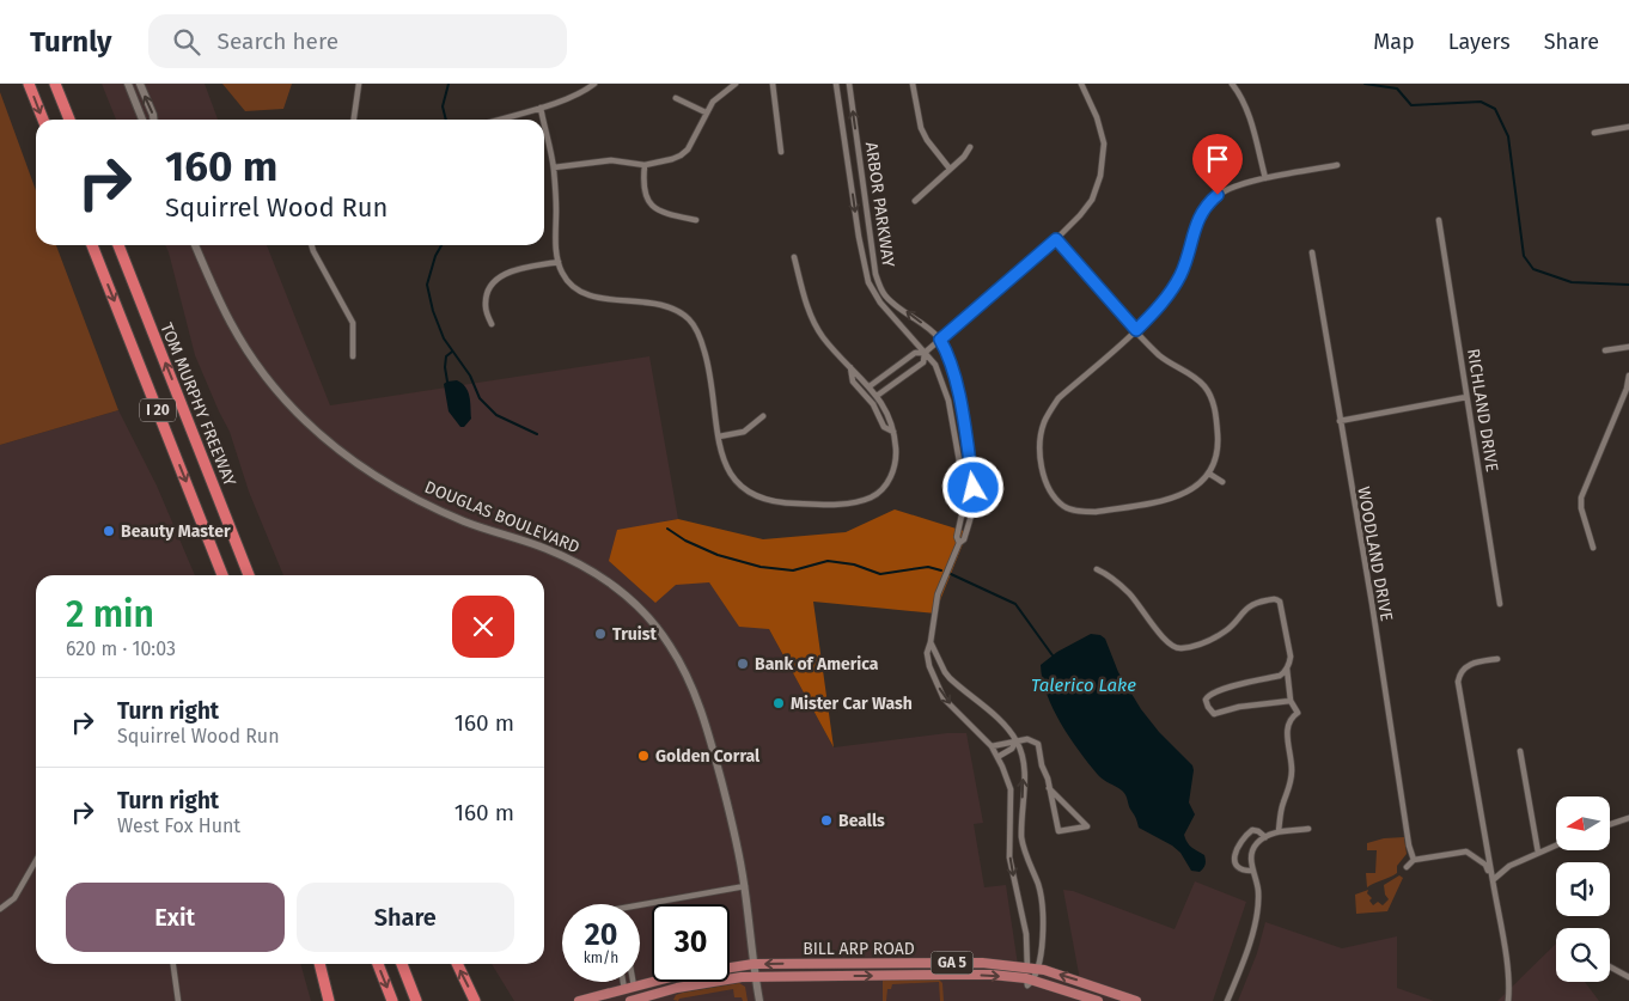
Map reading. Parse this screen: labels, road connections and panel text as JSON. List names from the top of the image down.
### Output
{
  "streets": {
    "highway": ["TOM MURPHY FREEWAY", "I 20"],
    "main road": ["DOUGLAS BOULEVARD", "BILL ARP ROAD", "GA 5"],
    "street": ["ARBOR PARKWAY", "RICHLAND DRIVE", "WOODLAND DRIVE"]
  },
  "crossings": [
    ["ARBOR PARKWAY", "BILL ARP ROAD"],
    ["DOUGLAS BOULEVARD", "BILL ARP ROAD"]
  ],
  "water": ["Talerico Lake"],
  "places": [
    "Beauty Master",
    "Truist",
    "Bank of America",
    "Mister Car Wash",
    "Golden Corral",
    "Bealls"
  ],
  "north": "left",
  "page": {
    "header": "Turnly",
    "search": "Search here",
    "nav": ["Map", "Layers", "Share"],
    "turn": ["160 m", "Squirrel Wood Run"],
    "heading": ["2 min", "620 m · 10:03"],
    "list": [
      {
        "name": "Turn right",
        "note": "Squirrel Wood Run",
        "value": "160 m"
      },
      {
        "name": "Turn right",
        "note": "West Fox Hunt",
        "value": "160 m"
      }
    ],
    "buttons": ["Exit", "Share"],
    "speed": "20 km/h",
    "limit": "30"
  }
}
